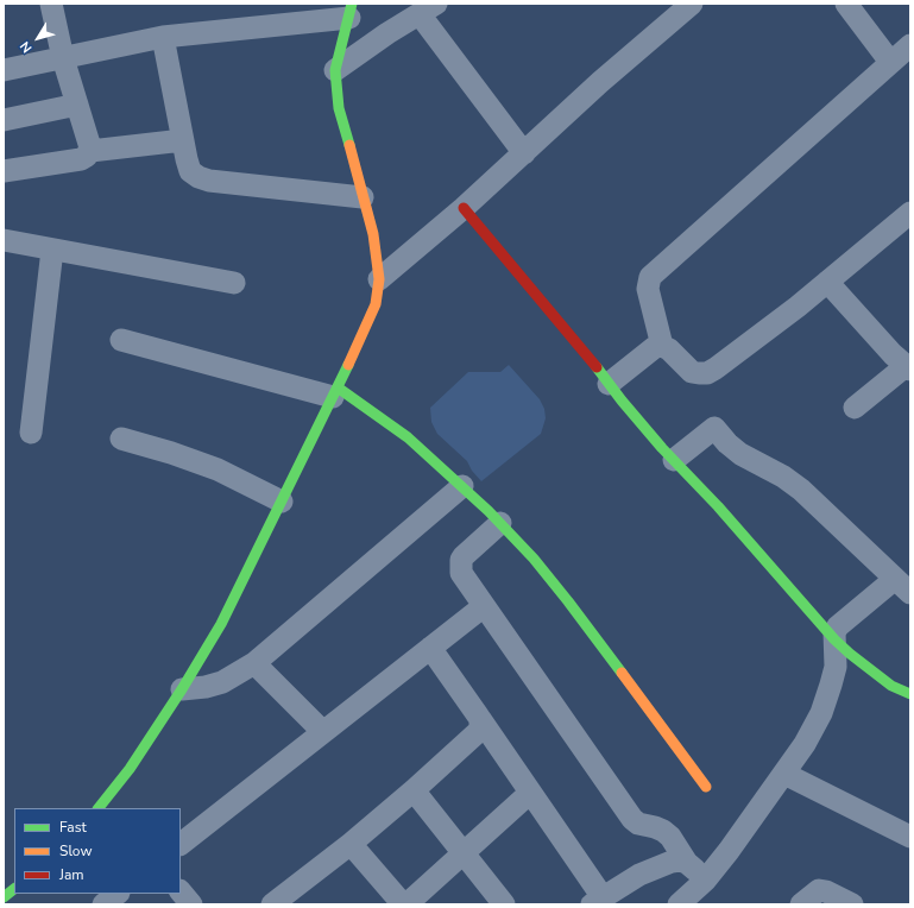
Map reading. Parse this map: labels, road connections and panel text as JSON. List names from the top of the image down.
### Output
{
  "legend": ["Fast", "Slow", "Jam"],
  "north": "bottom left"
}
